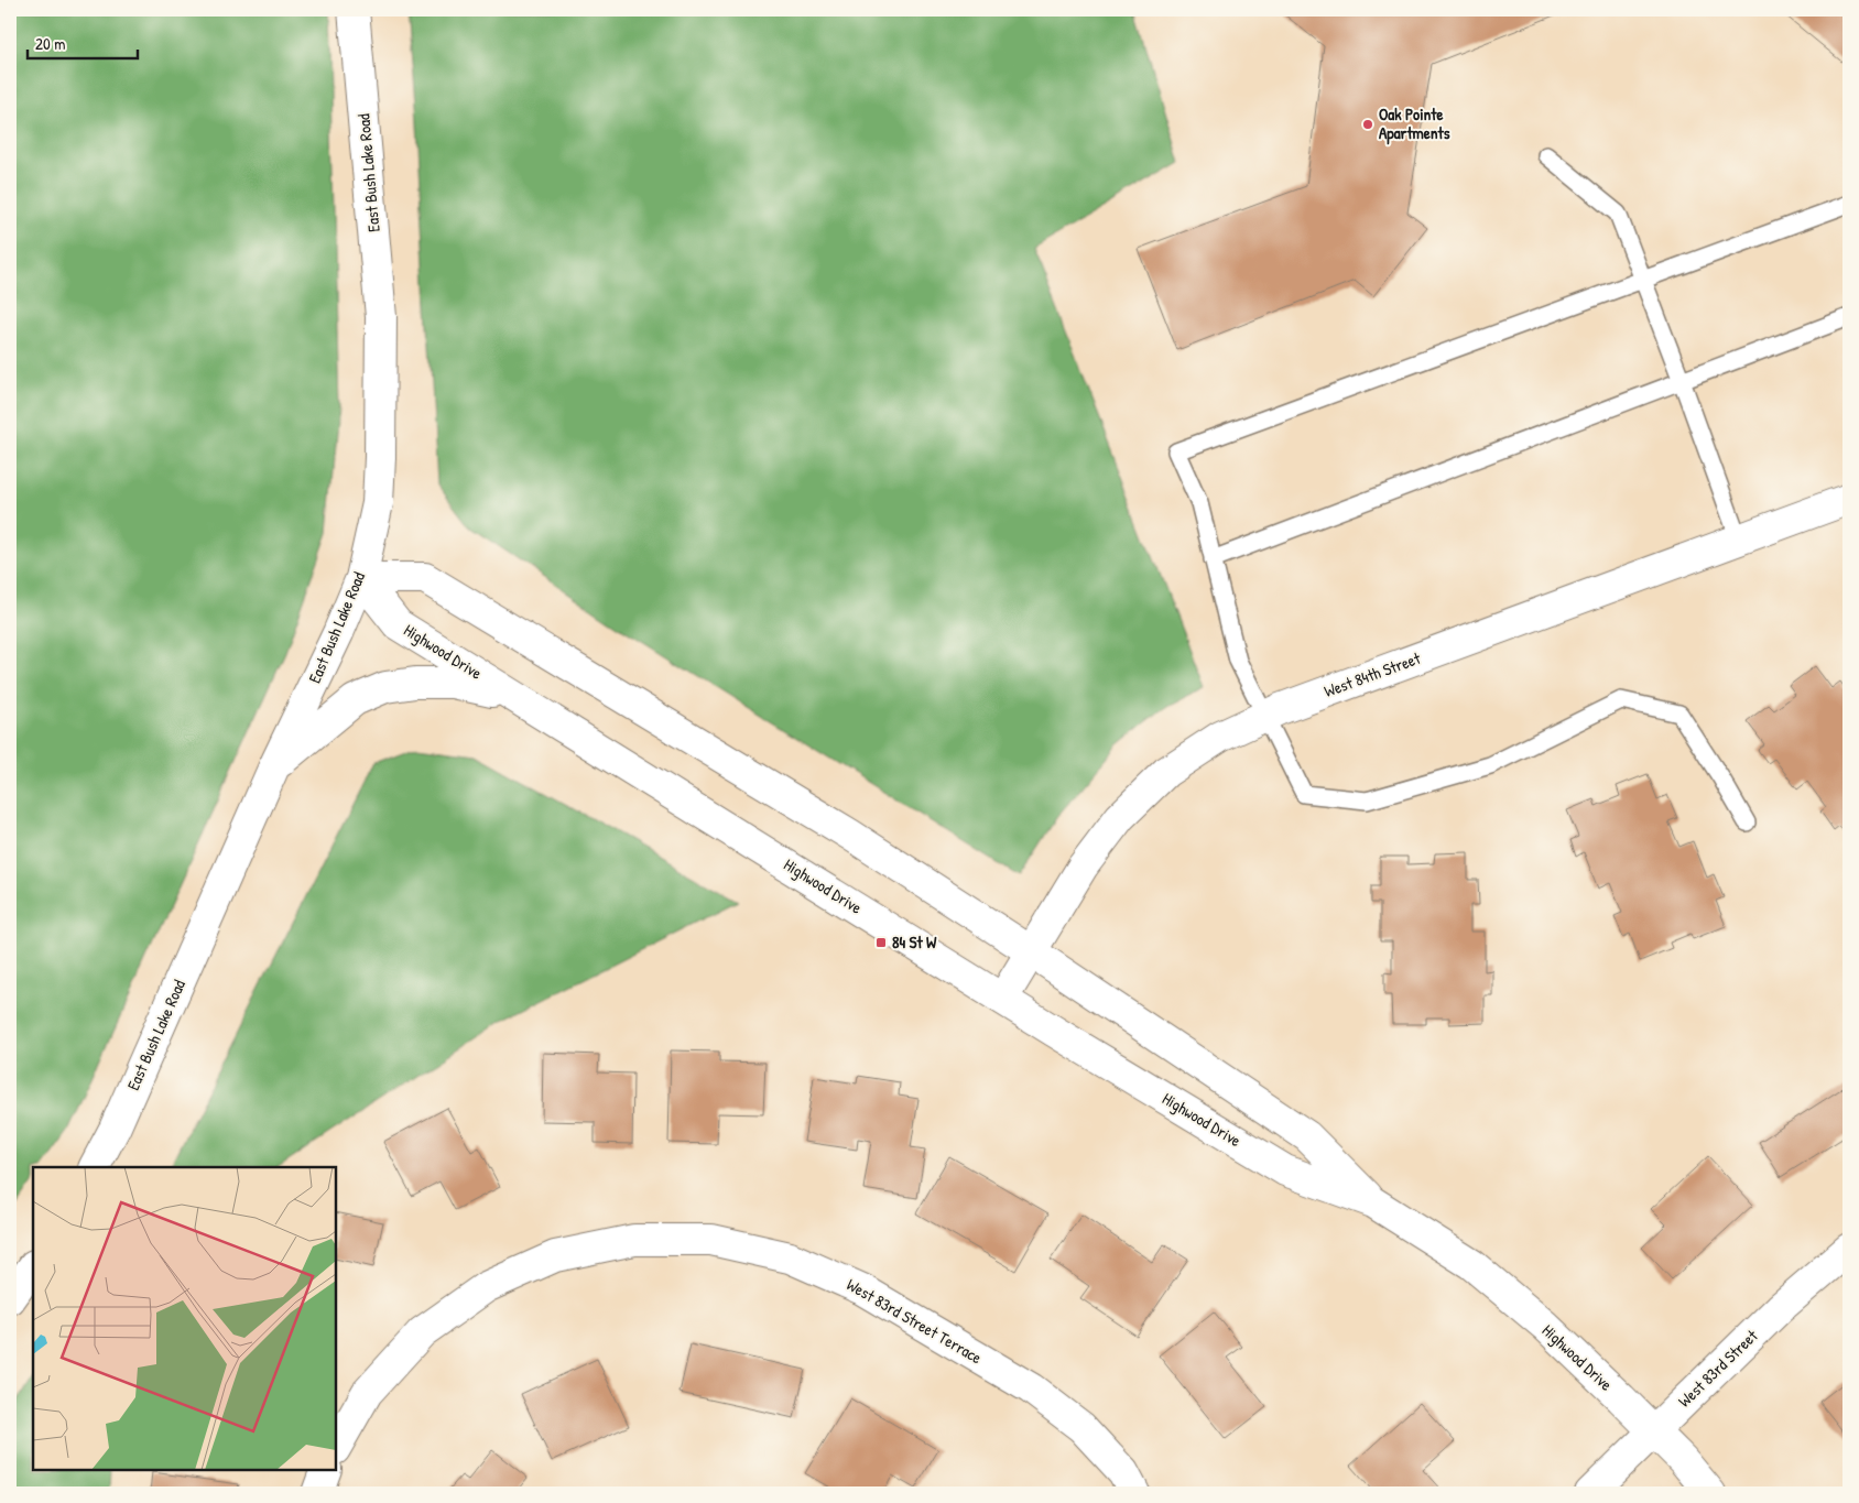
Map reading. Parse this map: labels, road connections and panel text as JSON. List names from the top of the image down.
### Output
{
  "streets": {
    "street": [
      "East Bush Lake Road",
      "Highwood Drive",
      "West 84th Street",
      "West 83rd Street Terrace",
      "West 83rd Street"
    ]
  },
  "crossings": [
    ["East Bush Lake Road", "Highwood Drive"],
    ["Highwood Drive", "West 84th Street"],
    ["Highwood Drive", "West 83rd Street"]
  ],
  "places": {
    "other": ["Oak Pointe Apartments"],
    "transit": ["84 St W"]
  },
  "scale_bar": "20 m"
}
